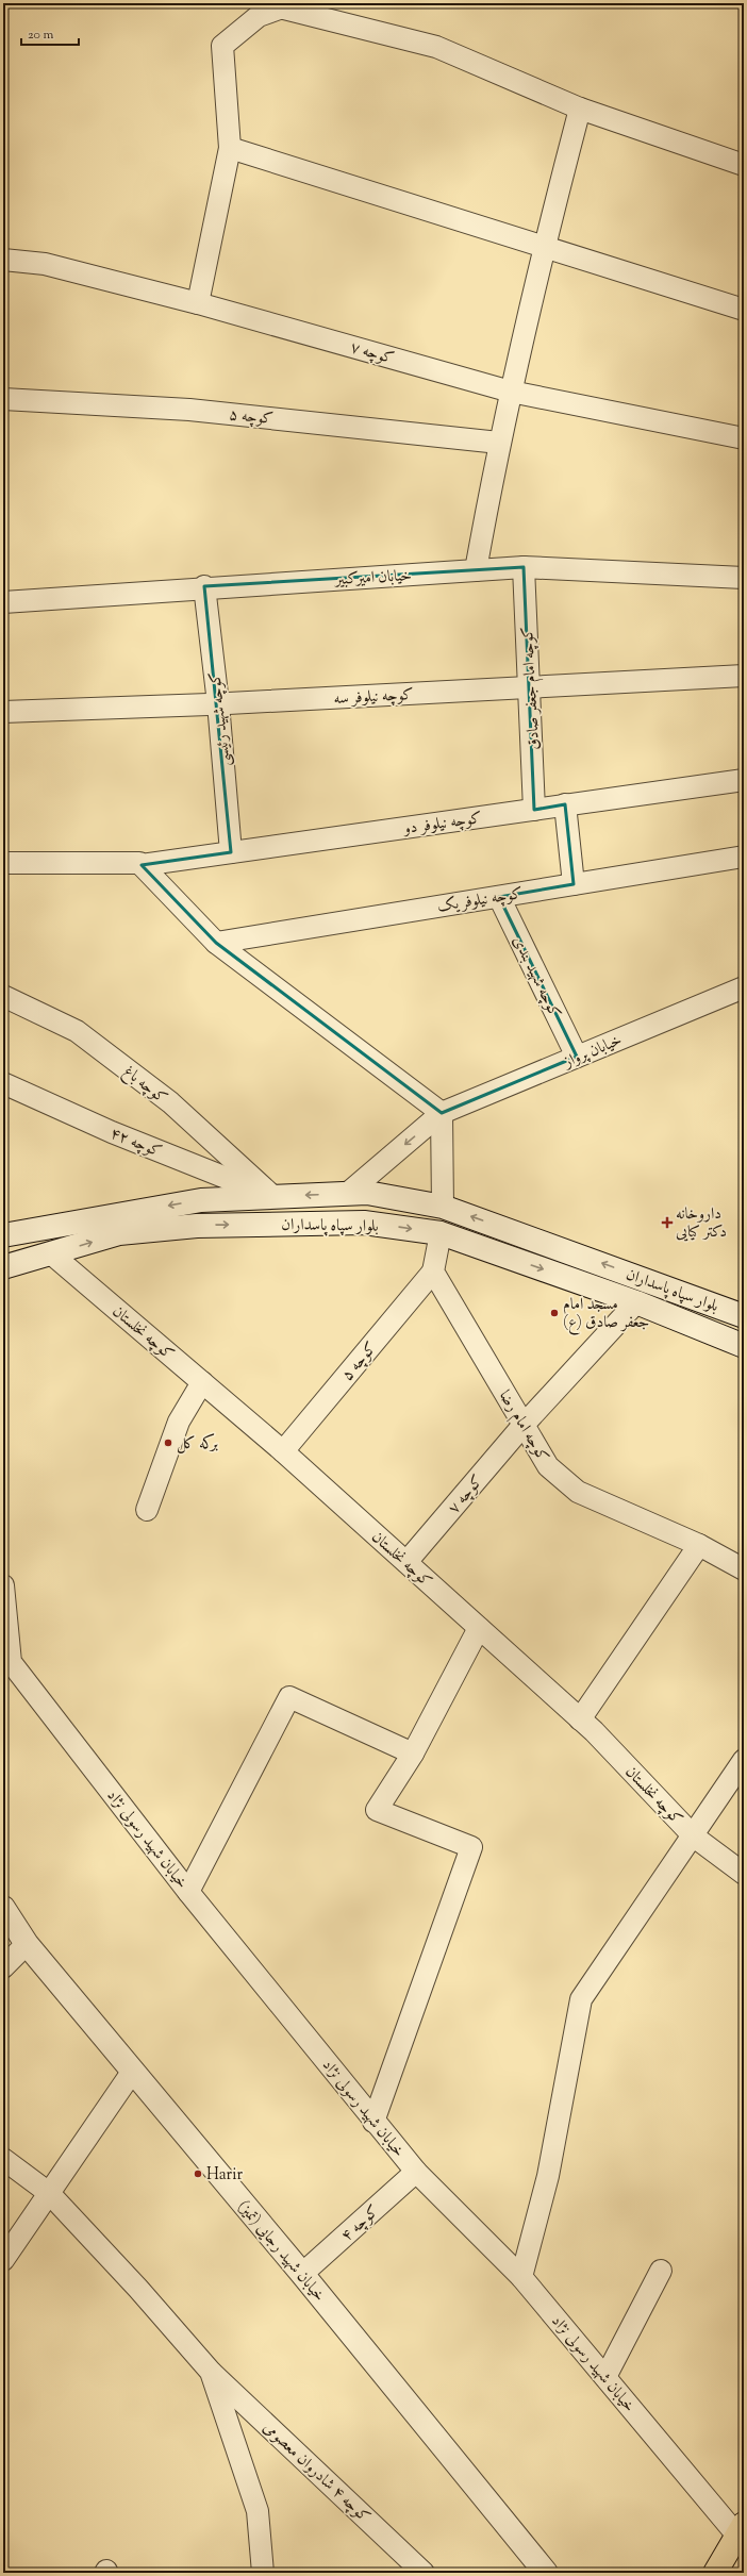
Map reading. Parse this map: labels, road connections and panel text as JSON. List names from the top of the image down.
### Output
{
  "streets": {
    "main road": ["بلوار سپاه پاسداران", "خیابان شهید رجایی (تمیز)"],
    "street": [
      "کوچه ۷",
      "کوچه ۵",
      "خیابان امیرکبیر",
      "کوچه امام جعفر صادق",
      "کوچه نیلوفر سه",
      "کوچه شهید رئیسی",
      "کوچه نیلوفر دو",
      "کوچه نیلوفر یک",
      "کوچه شهید بندی",
      "خیابان پرواز",
      "کوچه باغ",
      "کوچه ۴۲",
      "کوچه نخلستان",
      "کوچه امام رضا",
      "خیابان شهید رسولی نژاد",
      "کوچه ۴",
      "کوچه ۴ شادروان معصومی"
    ]
  },
  "crossings": [
    ["کوچه ۷", "بلوار سپاه پاسداران"],
    ["کوچه ۷", "کوچه نخلستان"],
    ["کوچه ۷", "کوچه امام رضا"],
    ["کوچه ۵", "کوچه نخلستان"],
    ["کوچه ۵", "کوچه امام رضا"],
    ["خیابان امیرکبیر", "کوچه امام جعفر صادق"],
    ["خیابان امیرکبیر", "کوچه شهید رئیسی"],
    ["کوچه امام جعفر صادق", "کوچه نیلوفر سه"],
    ["کوچه امام جعفر صادق", "کوچه نیلوفر دو"],
    ["کوچه نیلوفر سه", "کوچه شهید رئیسی"],
    ["کوچه شهید رئیسی", "کوچه نیلوفر دو"],
    ["کوچه نیلوفر یک", "کوچه شهید بندی"],
    ["کوچه شهید بندی", "خیابان پرواز"],
    ["خیابان پرواز", "بلوار سپاه پاسداران"],
    ["کوچه باغ", "کوچه ۴۲"],
    ["کوچه باغ", "بلوار سپاه پاسداران"],
    ["کوچه ۴۲", "بلوار سپاه پاسداران"],
    ["بلوار سپاه پاسداران", "کوچه نخلستان"],
    ["خیابان شهید رسولی نژاد", "کوچه ۴"],
    ["کوچه ۴", "خیابان شهید رجایی (تمیز)"]
  ],
  "places": {
    "health": ["داروخانه دکتر کیایی"],
    "other": ["مسجد امام جعفر صادق (ع)", "برکه کل", "Harir"]
  },
  "scale_bar": "20 m"
}
